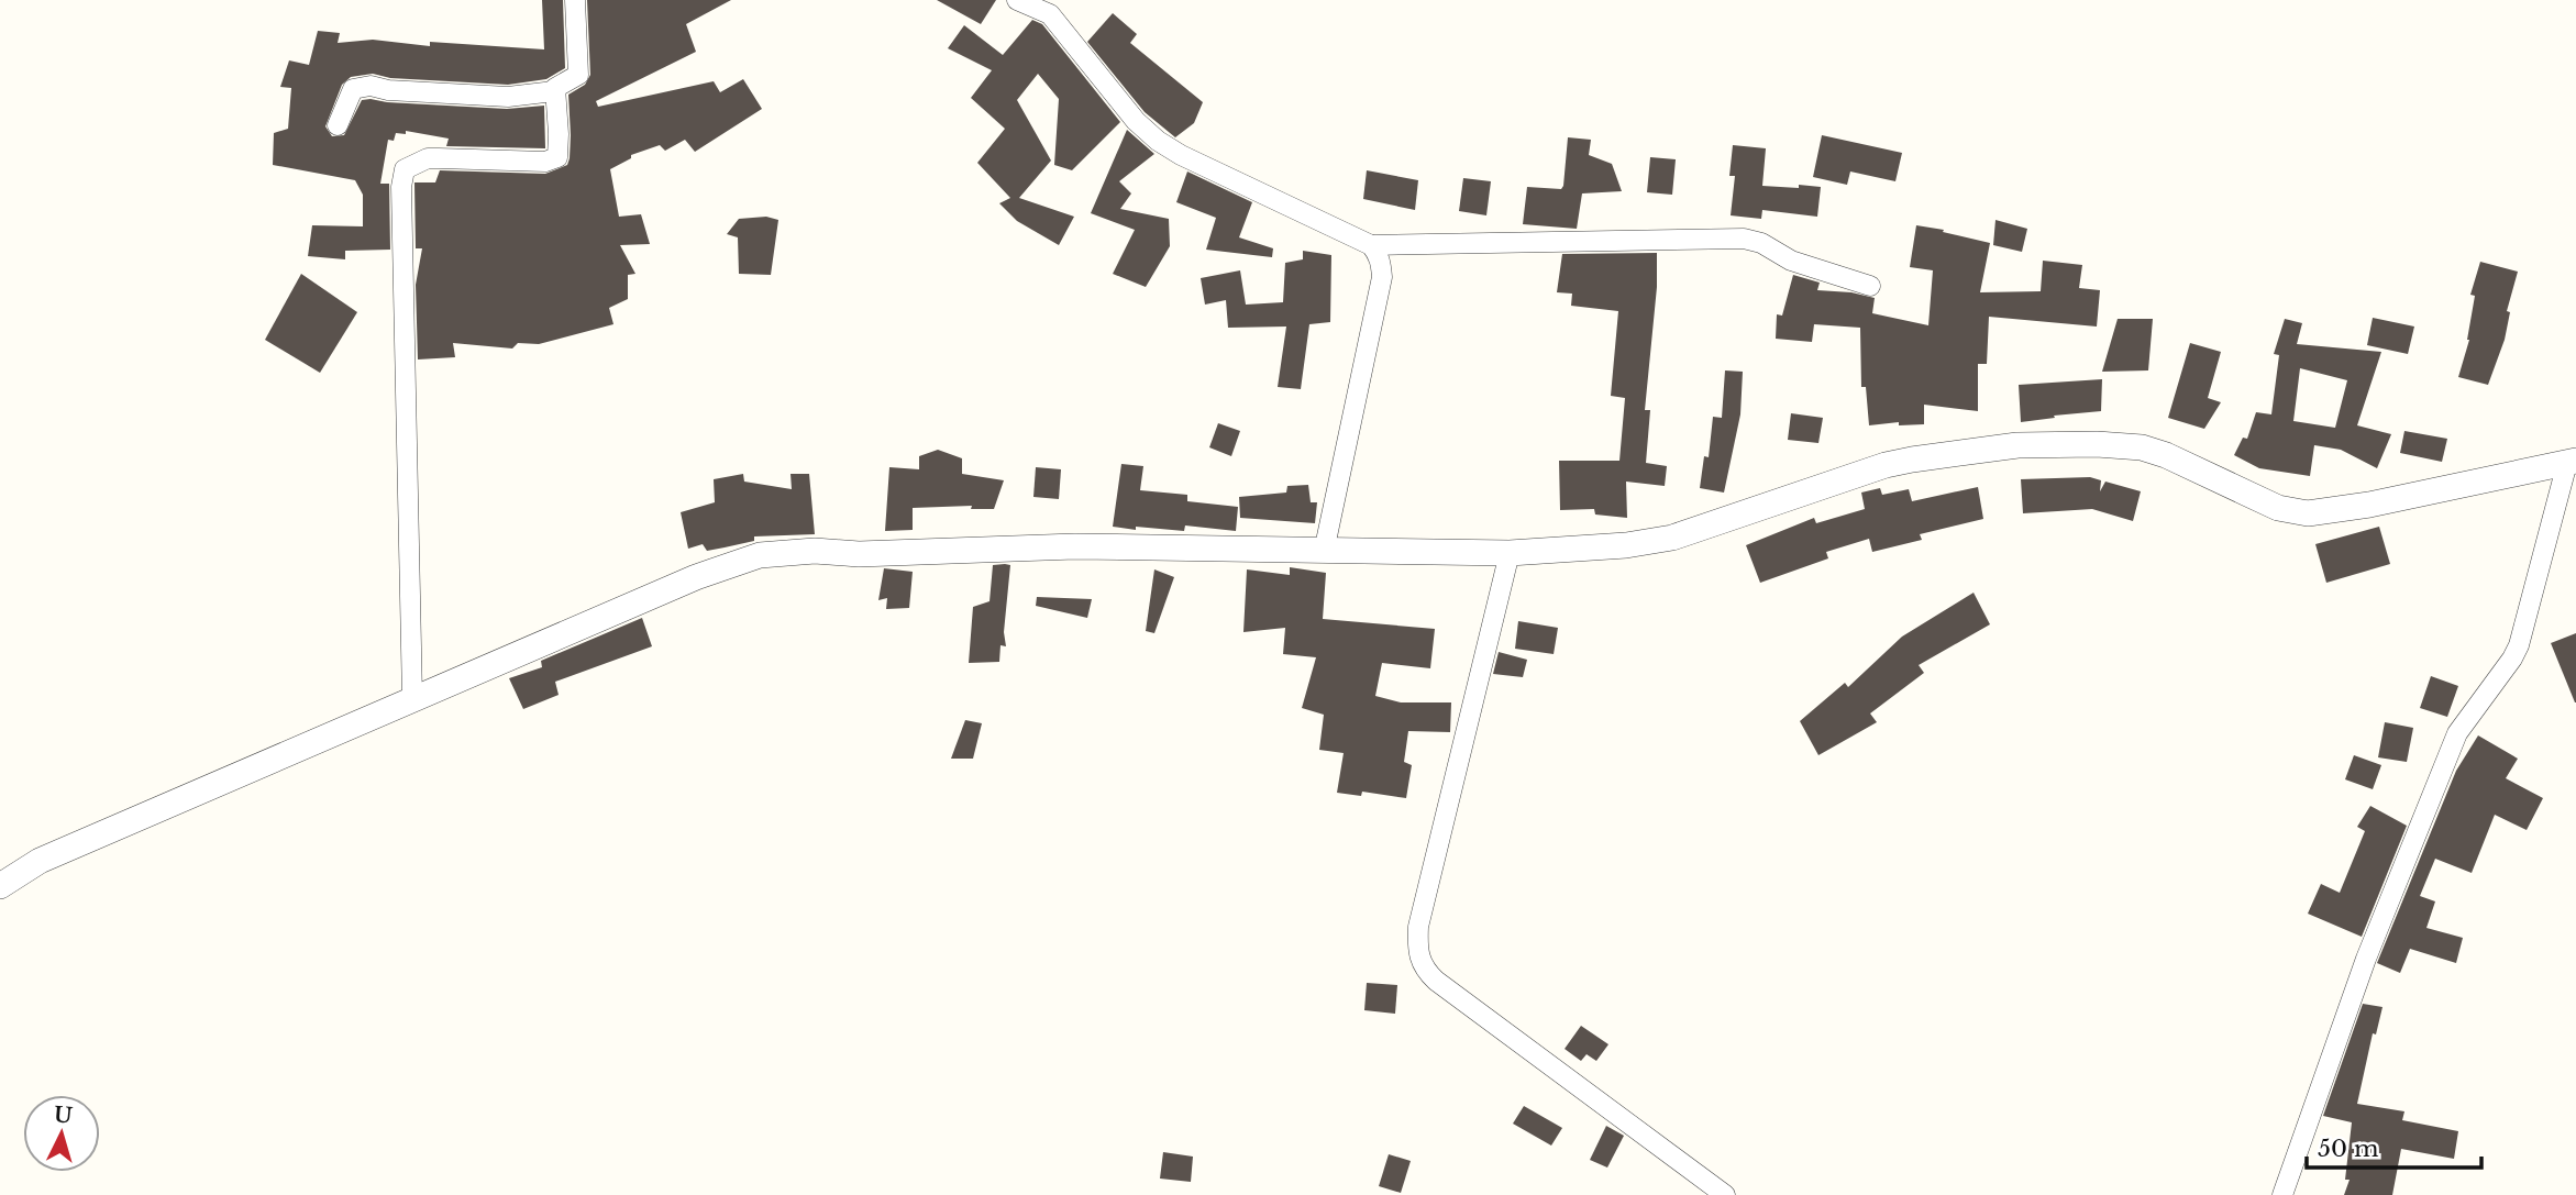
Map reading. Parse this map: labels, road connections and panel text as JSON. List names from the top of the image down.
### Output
{
  "scale_bar": "50 m",
  "north": "top"
}
